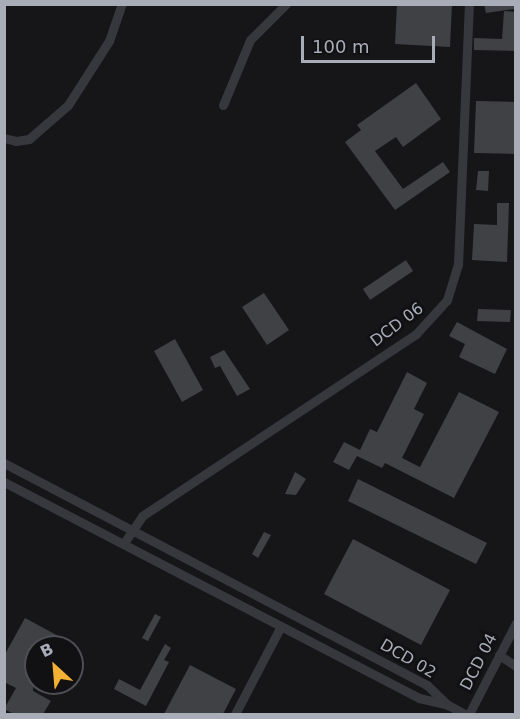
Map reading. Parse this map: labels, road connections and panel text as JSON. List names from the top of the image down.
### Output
{
  "streets": {
    "street": ["DCD 06", "DCD 02", "DCD 04"]
  },
  "crossings": [
    ["DCD 06", "DCD 02"]
  ],
  "scale_bar": "100 m",
  "north": "top left"
}
